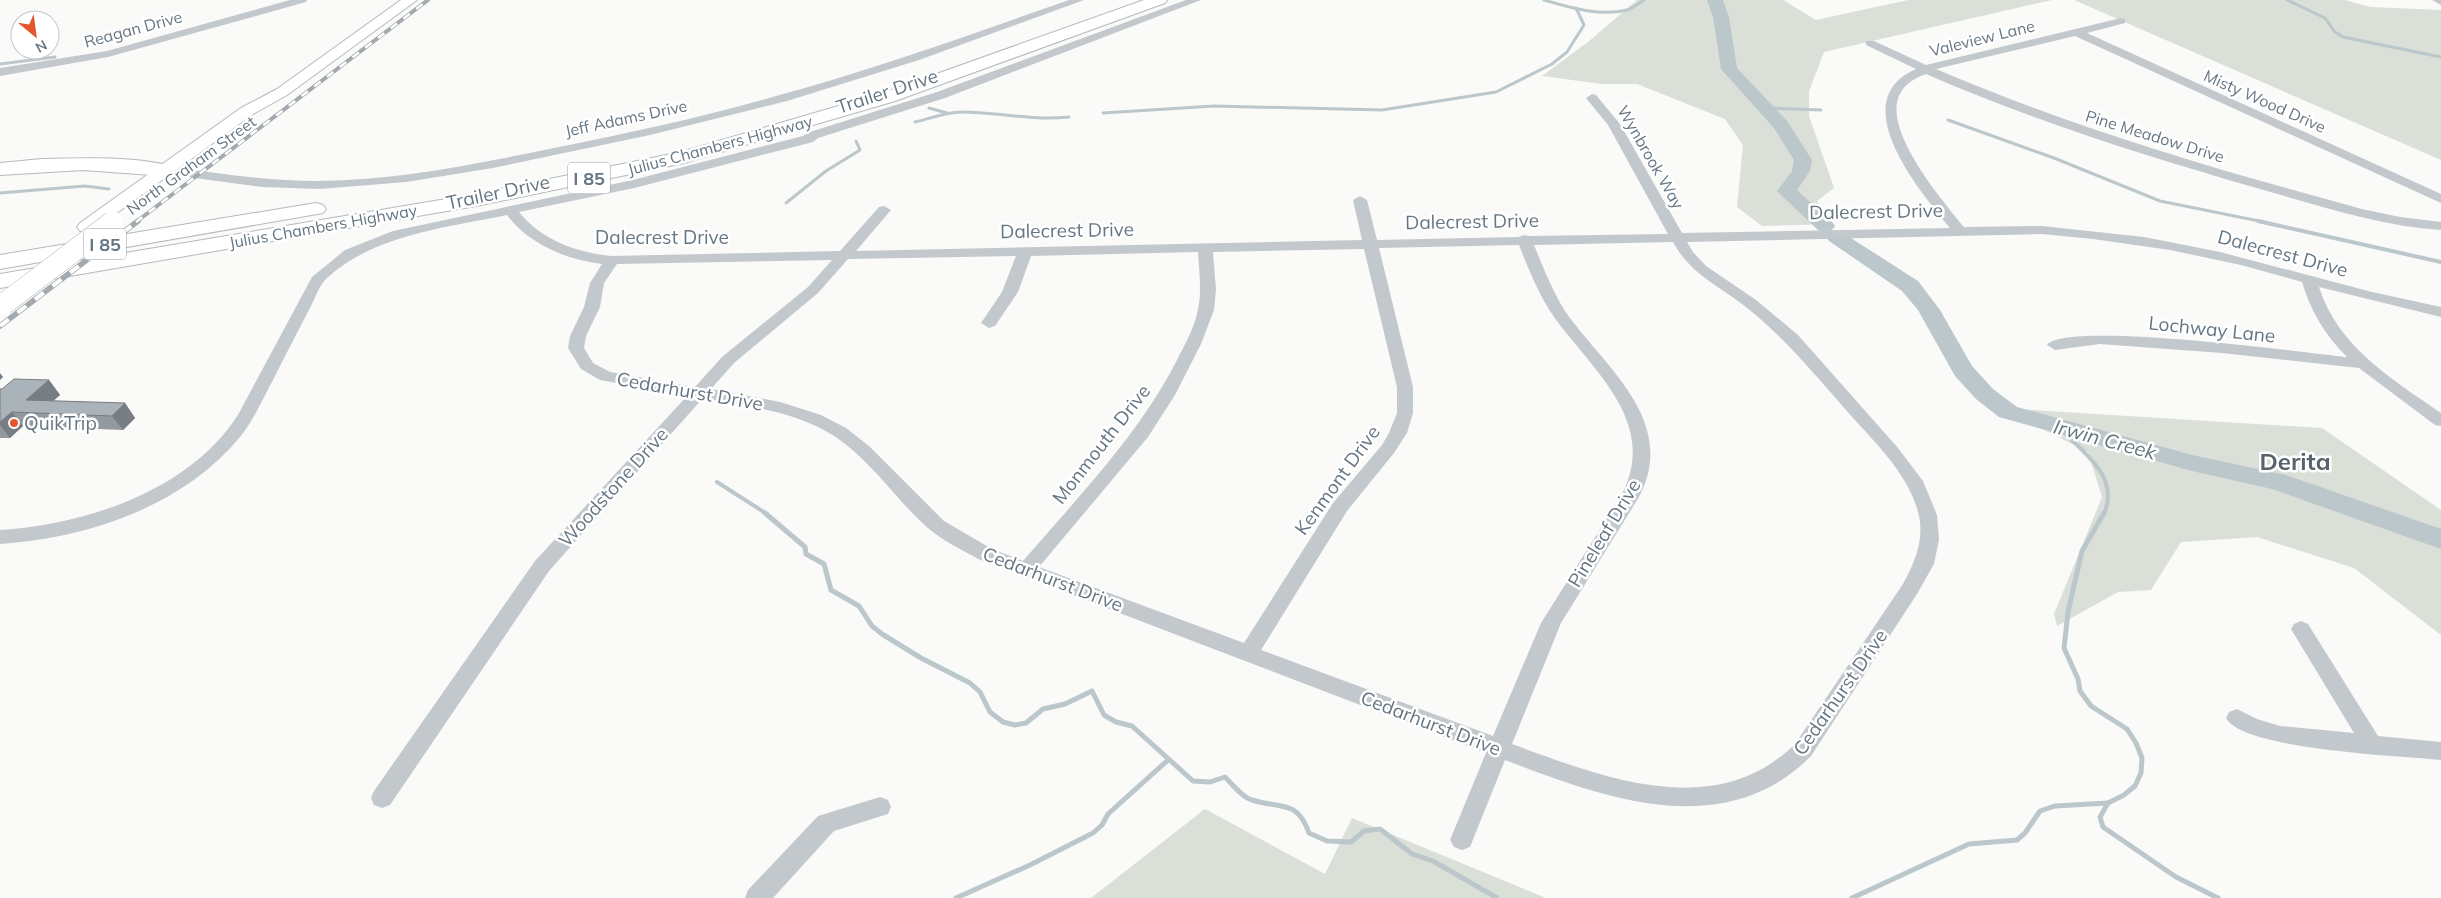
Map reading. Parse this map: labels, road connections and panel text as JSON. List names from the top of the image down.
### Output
{
  "streets": {
    "highway": ["Julius Chambers Highway", "I 85"],
    "main road": ["North Graham Street"],
    "street": [
      "Reagan Drive",
      "Valeview Lane",
      "Trailer Drive",
      "Misty Wood Drive",
      "Jeff Adams Drive",
      "Pine Meadow Drive",
      "Wynbrook Way",
      "Dalecrest Drive",
      "Lochway Lane",
      "Cedarhurst Drive",
      "Monmouth Drive",
      "Kenmont Drive",
      "Woodstone Drive",
      "Pineleaf Drive"
    ]
  },
  "crossings": [
    ["Valeview Lane", "Misty Wood Drive"],
    ["Valeview Lane", "Pine Meadow Drive"],
    ["Valeview Lane", "Dalecrest Drive"],
    ["Trailer Drive", "Dalecrest Drive"],
    ["Jeff Adams Drive", "North Graham Street"],
    ["Wynbrook Way", "Dalecrest Drive"],
    ["Wynbrook Way", "Cedarhurst Drive"],
    ["Dalecrest Drive", "Cedarhurst Drive"],
    ["Dalecrest Drive", "Monmouth Drive"],
    ["Dalecrest Drive", "Kenmont Drive"],
    ["Dalecrest Drive", "Woodstone Drive"],
    ["Dalecrest Drive", "Pineleaf Drive"],
    ["Cedarhurst Drive", "Monmouth Drive"],
    ["Cedarhurst Drive", "Kenmont Drive"],
    ["Cedarhurst Drive", "Woodstone Drive"],
    ["Cedarhurst Drive", "Pineleaf Drive"]
  ],
  "districts": ["Derita"],
  "water": ["Irwin Creek"],
  "places": ["QuikTrip"],
  "north": "bottom right"
}
